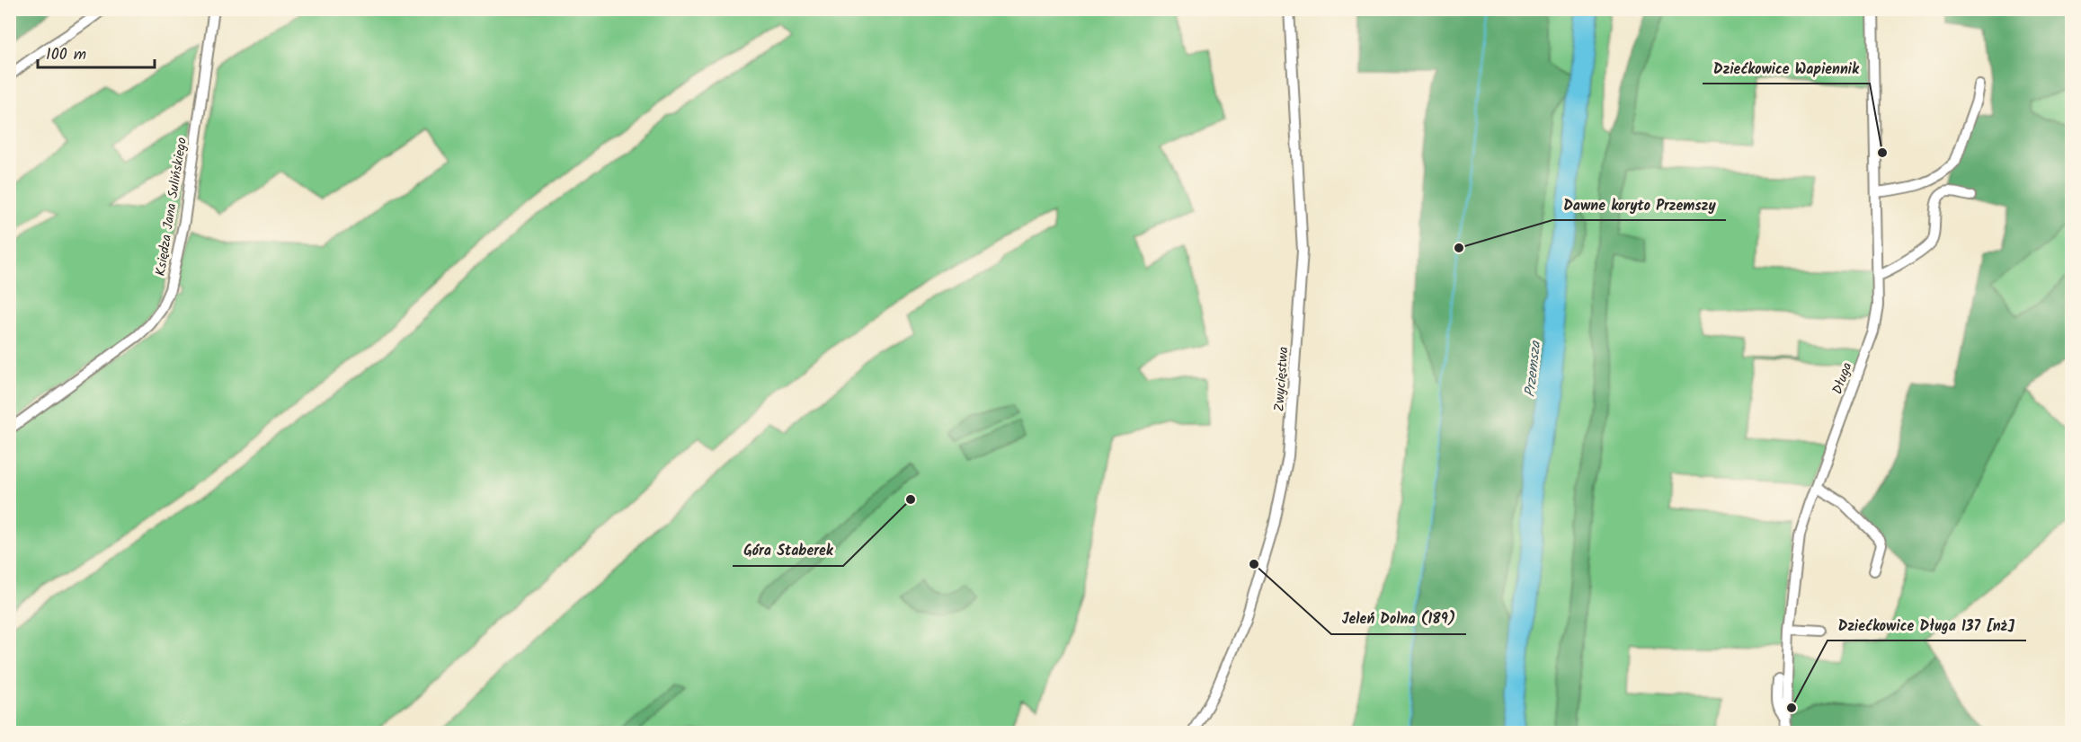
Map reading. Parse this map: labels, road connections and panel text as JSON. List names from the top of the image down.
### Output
{
  "streets": {
    "street": ["Księdza Jana Sulińskiego", "Długa", "Zwycięstwa"]
  },
  "water": ["Przemsza"],
  "places": [
    "Dziećkowice Wapiennik",
    "Dawne koryto Przemszy",
    "Góra Staberek",
    "Jeleń Dolna (189)",
    "Dziećkowice Długa 137 [nż]"
  ],
  "scale_bar": "100 m"
}
